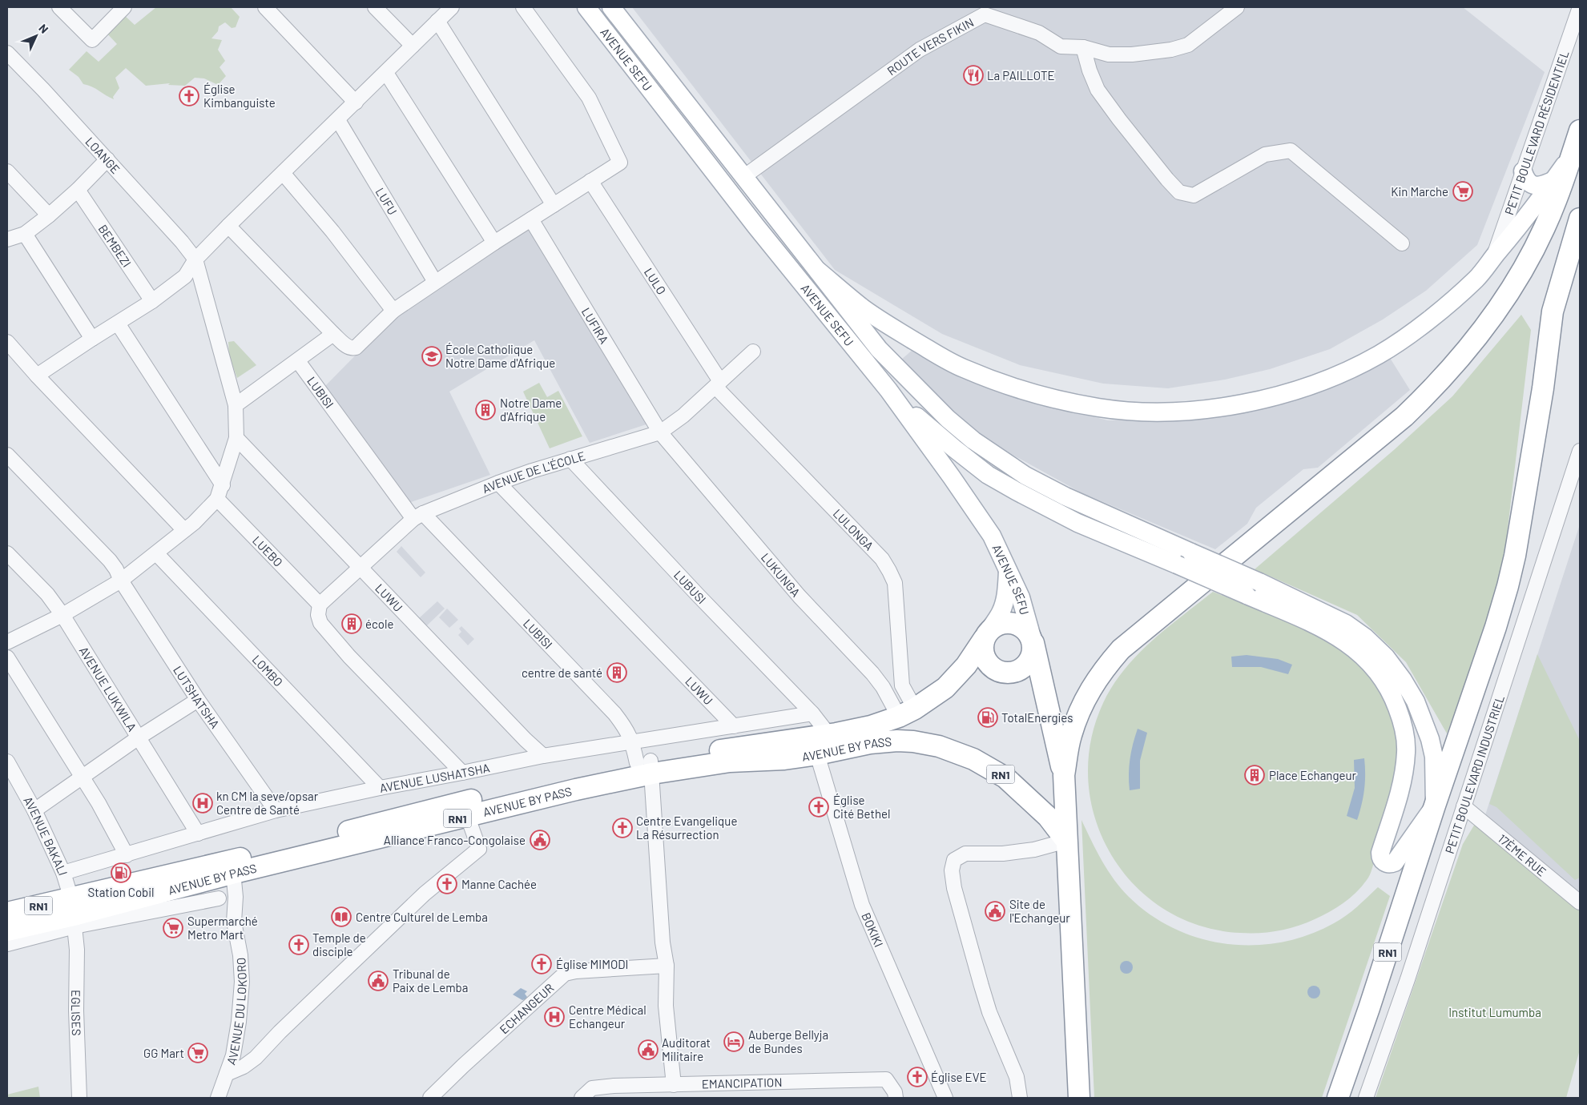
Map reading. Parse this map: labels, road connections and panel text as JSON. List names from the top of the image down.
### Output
{
  "streets": {
    "highway": ["AVENUE BY PASS", "RN1"],
    "main road": ["AVENUE SEFU"],
    "street": [
      "ROUTE VERS FIKIN",
      "PETIT BOULEVARD RÉSIDENTIEL",
      "LOANGE",
      "LUFU",
      "BEMBEZI",
      "LULO",
      "LUFIRA",
      "LUBISI",
      "AVENUE DE L'ÉCOLE",
      "LULONGA",
      "LUEBO",
      "LUKUNGA",
      "LUBUSI",
      "LUWU",
      "LOMBO",
      "AVENUE LUKWILA",
      "LUTSHATSHA",
      "PETIT BOULEVARD INDUSTRIEL",
      "AVENUE LUSHATSHA",
      "AVENUE BAKALI",
      "17ÈME RUE",
      "BOKIKI",
      "ECHANGEUR",
      "AVENUE DU LOKORO",
      "EGLISES",
      "EMANCIPATION"
    ]
  },
  "crossings": [
    ["ROUTE VERS FIKIN", "AVENUE SEFU"],
    ["AVENUE SEFU", "RN1"],
    ["LULO", "AVENUE DE L'ÉCOLE"],
    ["LULO", "LULONGA"],
    ["LUFIRA", "AVENUE DE L'ÉCOLE"],
    ["LUFIRA", "LUKUNGA"],
    ["LUBISI", "AVENUE DE L'ÉCOLE"],
    ["LUBISI", "AVENUE BY PASS"],
    ["LUBISI", "AVENUE LUSHATSHA"],
    ["AVENUE DE L'ÉCOLE", "LULONGA"],
    ["AVENUE DE L'ÉCOLE", "LUEBO"],
    ["AVENUE DE L'ÉCOLE", "LUKUNGA"],
    ["AVENUE DE L'ÉCOLE", "LUBUSI"],
    ["AVENUE DE L'ÉCOLE", "LUWU"],
    ["LULONGA", "LUKUNGA"],
    ["LULONGA", "AVENUE BY PASS"],
    ["LULONGA", "RN1"],
    ["LUKUNGA", "AVENUE BY PASS"],
    ["LUKUNGA", "RN1"],
    ["LUBUSI", "AVENUE BY PASS"],
    ["LUBUSI", "AVENUE LUSHATSHA"],
    ["LUWU", "AVENUE LUSHATSHA"],
    ["LOMBO", "AVENUE LUSHATSHA"],
    ["AVENUE LUKWILA", "AVENUE LUSHATSHA"],
    ["LUTSHATSHA", "AVENUE LUSHATSHA"],
    ["AVENUE BY PASS", "RN1"],
    ["AVENUE BY PASS", "AVENUE BAKALI"],
    ["AVENUE BY PASS", "BOKIKI"],
    ["AVENUE BY PASS", "AVENUE DU LOKORO"],
    ["AVENUE BY PASS", "EGLISES"],
    ["PETIT BOULEVARD INDUSTRIEL", "17ÈME RUE"],
    ["AVENUE LUSHATSHA", "AVENUE BAKALI"],
    ["AVENUE BAKALI", "EGLISES"]
  ],
  "parks": ["Institut Lumumba"],
  "places": {
    "restaurant": ["La PAILLOTE"],
    "church": [
      "Église Kimbanguiste",
      "Église Cité Bethel",
      "Centre Evangelique La Résurrection",
      "Manne Cachée",
      "Temple de disciple",
      "Église MIMODI",
      "Église EVE"
    ],
    "supermarket": ["Kin Marche", "Supermarché Metro Mart", "GG Mart"],
    "school or university": ["École Catholique Notre Dame d'Afrique"],
    "building": [
      "Notre Dame d'Afrique",
      "école",
      "centre de santé",
      "Place Echangeur"
    ],
    "fuel station": ["TotalEnergies", "Station Cobil"],
    "hospital": ["kn CM la seve/opsar Centre de Santé", "Centre Médical Echangeur"],
    "public building": [
      "Alliance Franco-Congolaise",
      "Site de l'Echangeur",
      "Tribunal de Paix de Lemba",
      "Auditorat Militaire"
    ],
    "library": ["Centre Culturel de Lemba"],
    "hotel": ["Auberge Bellyja de Bundes"]
  },
  "north": "top right"
}
